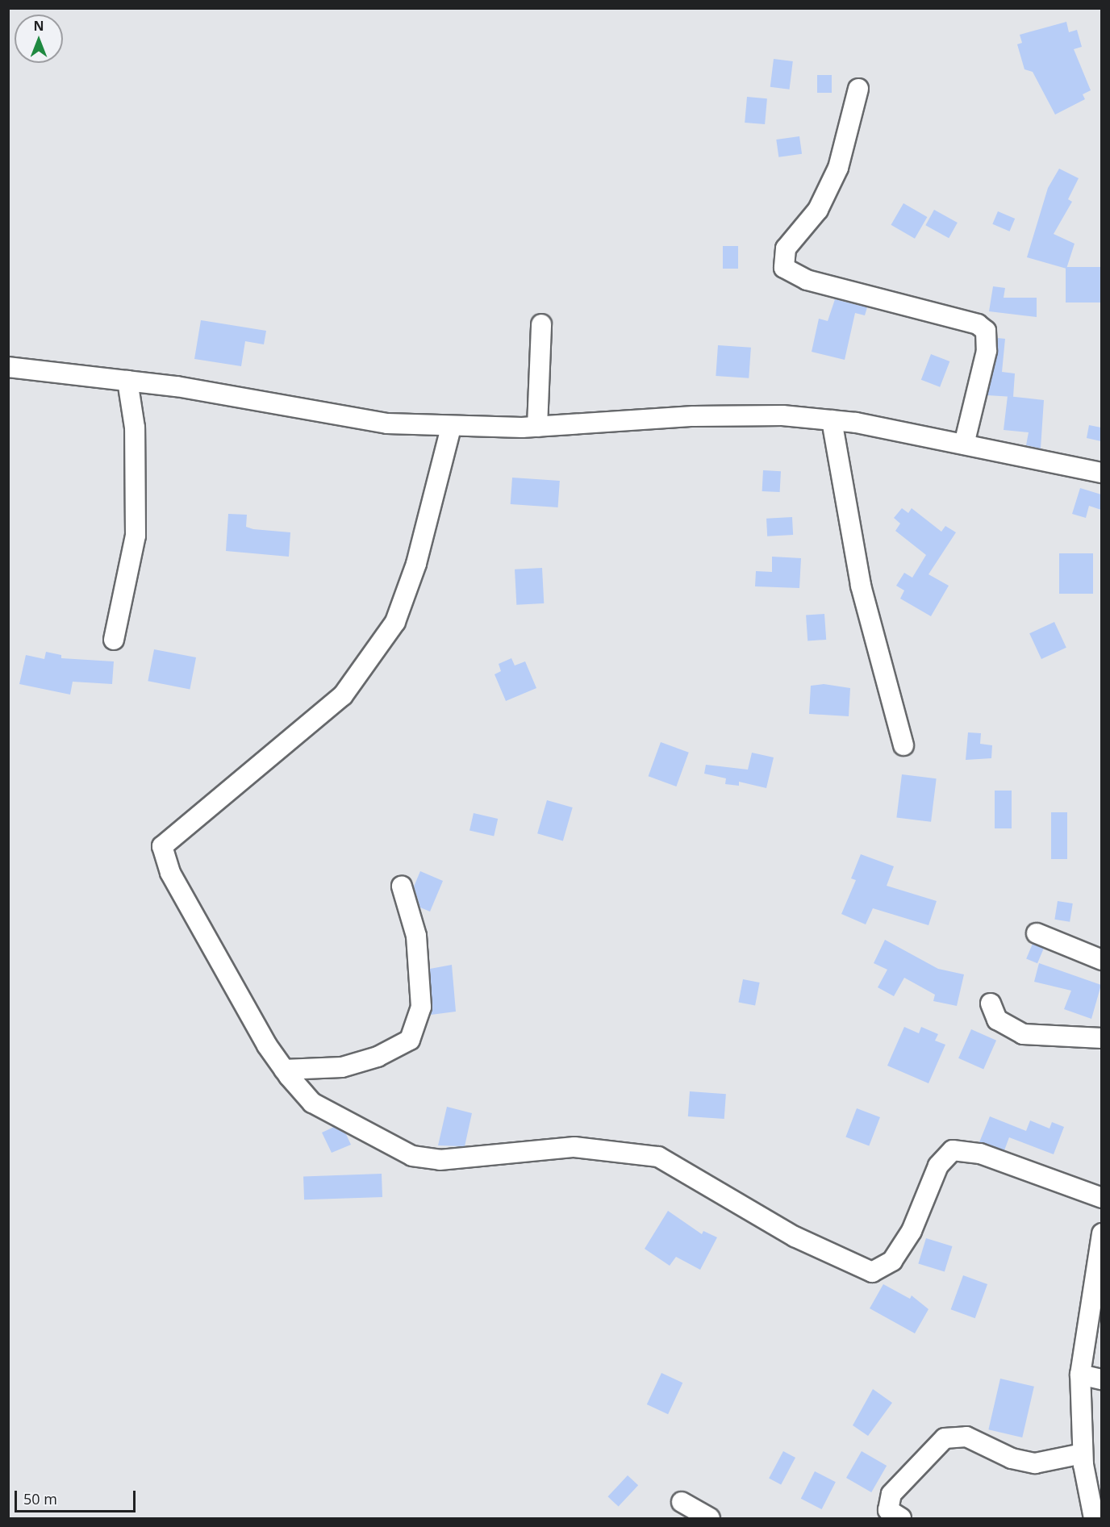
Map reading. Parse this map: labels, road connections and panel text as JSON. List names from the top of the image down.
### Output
{
  "scale_bar": "50 m",
  "north": "top"
}
